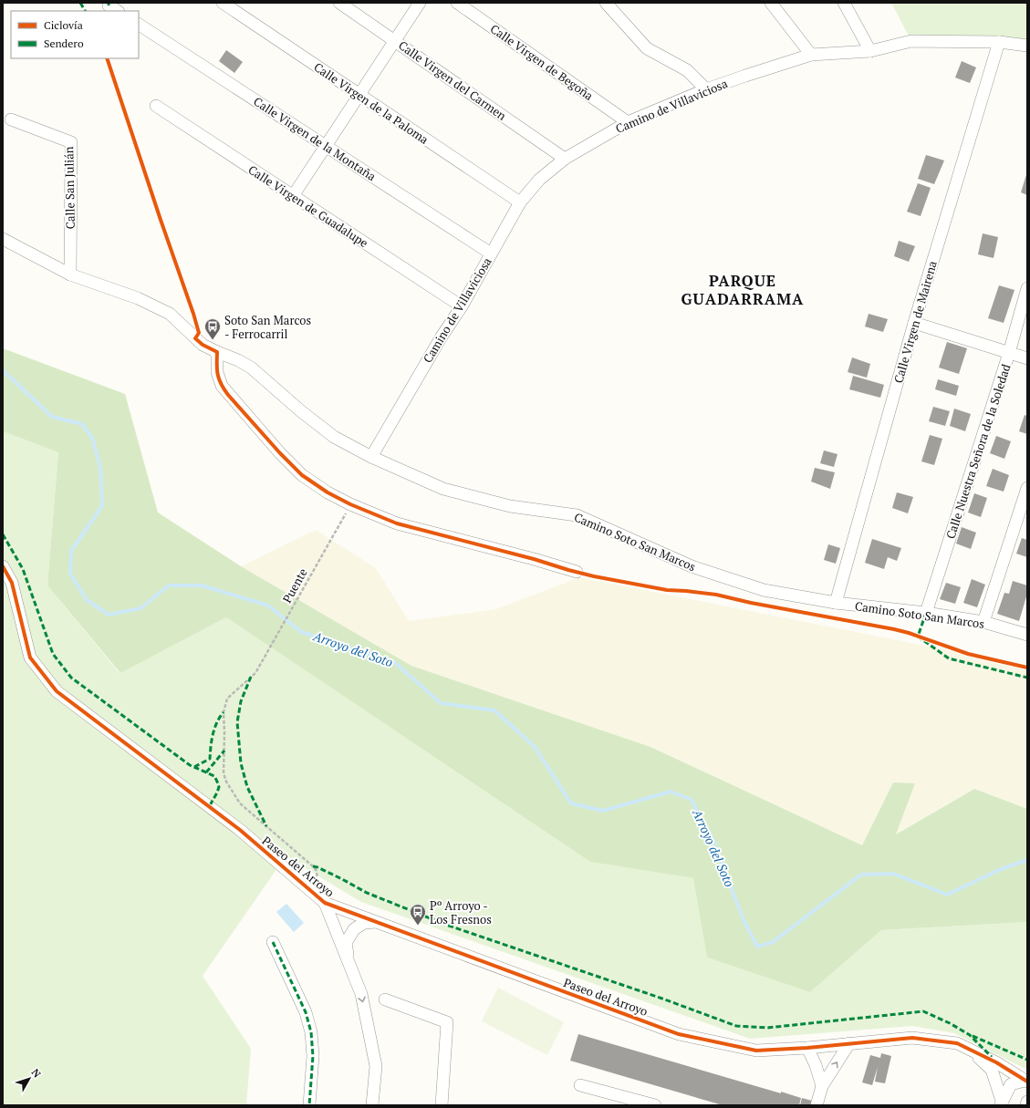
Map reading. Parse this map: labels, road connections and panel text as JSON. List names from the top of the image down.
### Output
{
  "streets": {
    "street": [
      "Calle Virgen de Begoña",
      "Calle Virgen del Carmen",
      "Calle Virgen de la Paloma",
      "Camino de Villaviciosa",
      "Calle Virgen de la Montaña",
      "Calle San Julián",
      "Calle Virgen de Guadalupe",
      "Calle Virgen de Mairena",
      "Calle Nuestra Señora de la Soledad",
      "Camino Soto San Marcos",
      "Paseo del Arroyo"
    ],
    "path": ["Puente"]
  },
  "crossings": [
    ["Calle Virgen de Begoña", "Camino de Villaviciosa"],
    ["Calle Virgen del Carmen", "Camino de Villaviciosa"],
    ["Calle Virgen de la Paloma", "Camino de Villaviciosa"],
    ["Camino de Villaviciosa", "Calle Virgen de la Montaña"],
    ["Camino de Villaviciosa", "Calle Virgen de Guadalupe"],
    ["Camino de Villaviciosa", "Calle Virgen de Mairena"],
    ["Camino de Villaviciosa", "Camino Soto San Marcos"],
    ["Calle San Julián", "Camino Soto San Marcos"],
    ["Calle Virgen de Mairena", "Camino Soto San Marcos"],
    ["Calle Nuestra Señora de la Soledad", "Camino Soto San Marcos"]
  ],
  "districts": ["PARQUE GUADARRAMA"],
  "water": ["Arroyo del Soto"],
  "places": {
    "bus stop": ["Soto San Marcos - Ferrocarril", "Pº Arroyo - Los Fresnos"]
  },
  "legend": ["Ciclovía", "Sendero"],
  "north": "top right"
}
